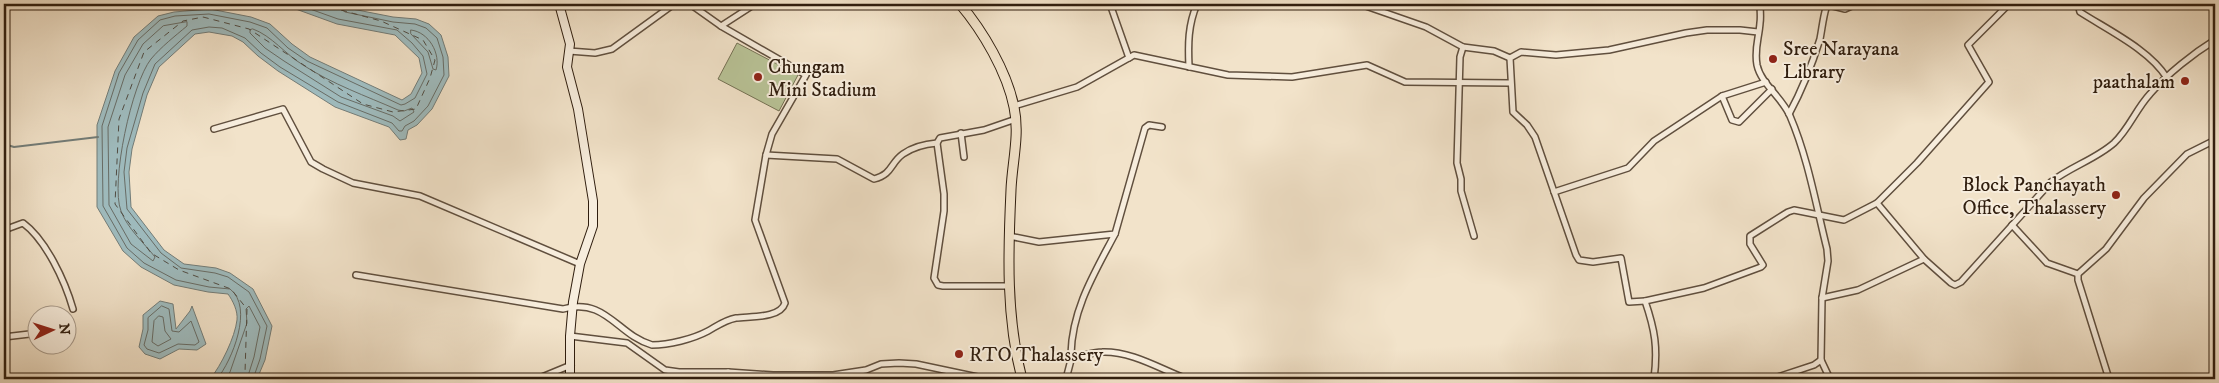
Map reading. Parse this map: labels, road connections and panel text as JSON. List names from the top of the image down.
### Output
{
  "places": [
    "Sree Narayana Library",
    "Chungam Mini Stadium",
    "paathalam",
    "Block Panchayath Office, Thalassery",
    "RTO Thalassery"
  ],
  "north": "right"
}
